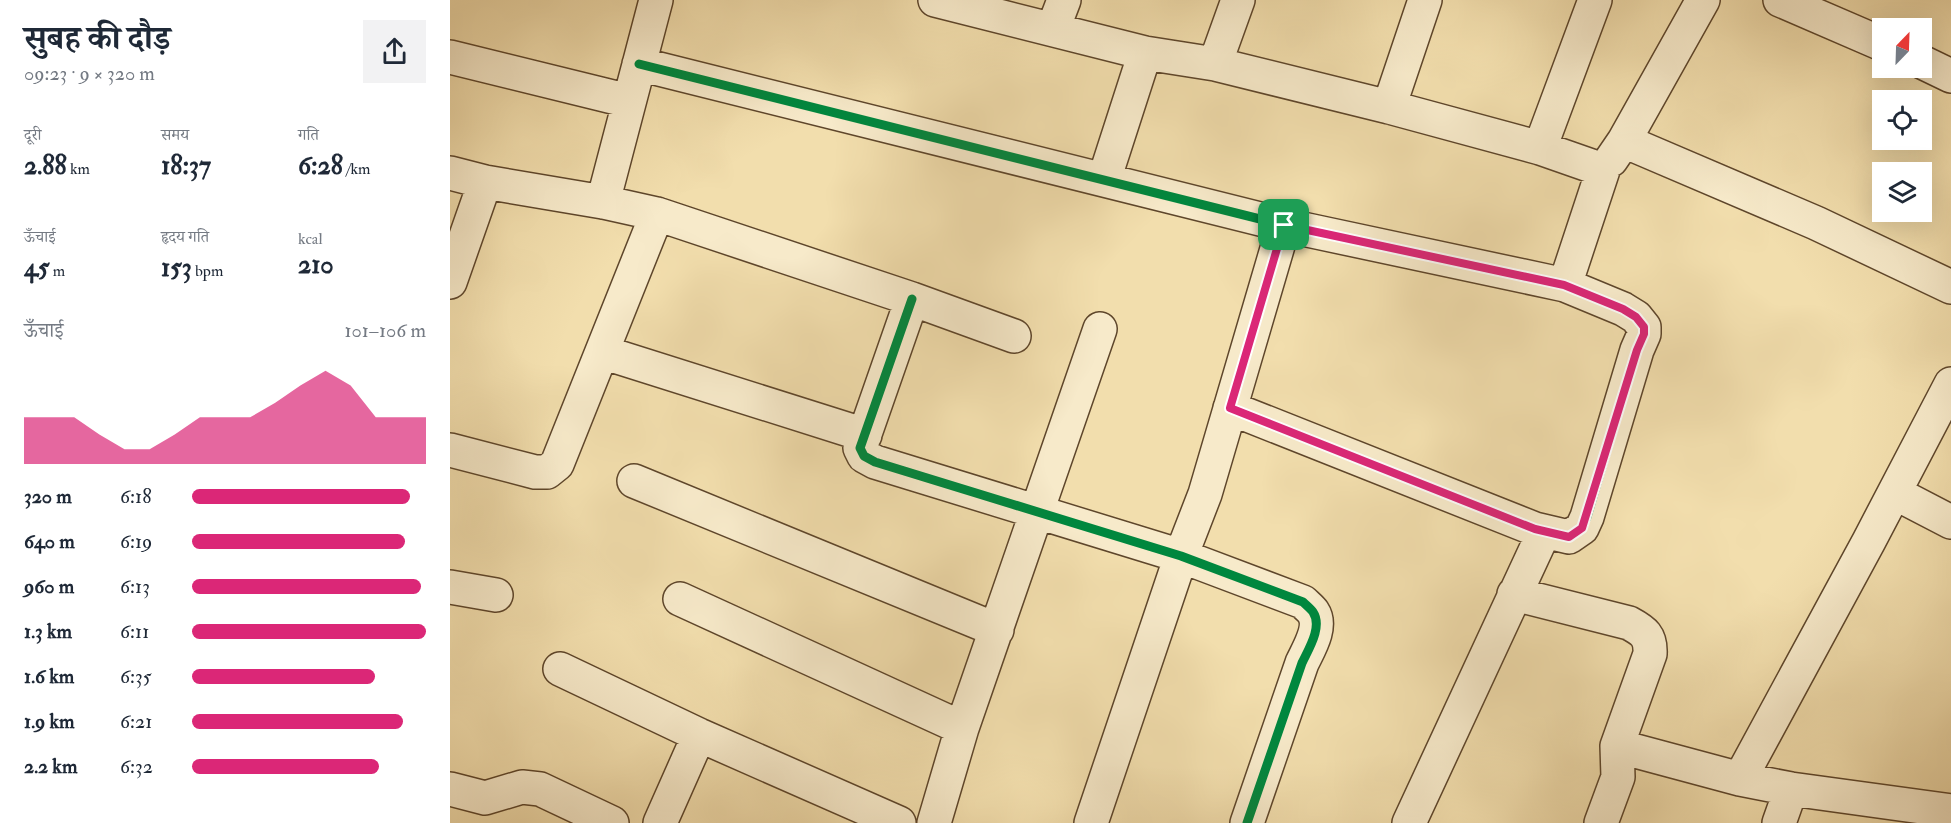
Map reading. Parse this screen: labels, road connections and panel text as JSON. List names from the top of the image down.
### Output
{
  "north": "top right",
  "page": {
    "heading": ["सुबह की दौड़", "09:23 · 9 × 320 m"],
    "stats": [
      ["दूरी", "2.88 km"],
      ["समय", "18:37"],
      ["गति", "6:28 /km"],
      ["ऊँचाई", "45 m"],
      ["हृदय गति", "153 bpm"],
      ["kcal", "210"]
    ],
    "chart": ["ऊँचाई", "101–106 m"],
    "list": [
      {
        "name": "320 m",
        "note": "6:18"
      },
      {
        "name": "640 m",
        "note": "6:19"
      },
      {
        "name": "960 m",
        "note": "6:13"
      },
      {
        "name": "1.3 km",
        "note": "6:11"
      },
      {
        "name": "1.6 km",
        "note": "6:35"
      },
      {
        "name": "1.9 km",
        "note": "6:21"
      },
      {
        "name": "2.2 km",
        "note": "6:32"
      }
    ]
  }
}
